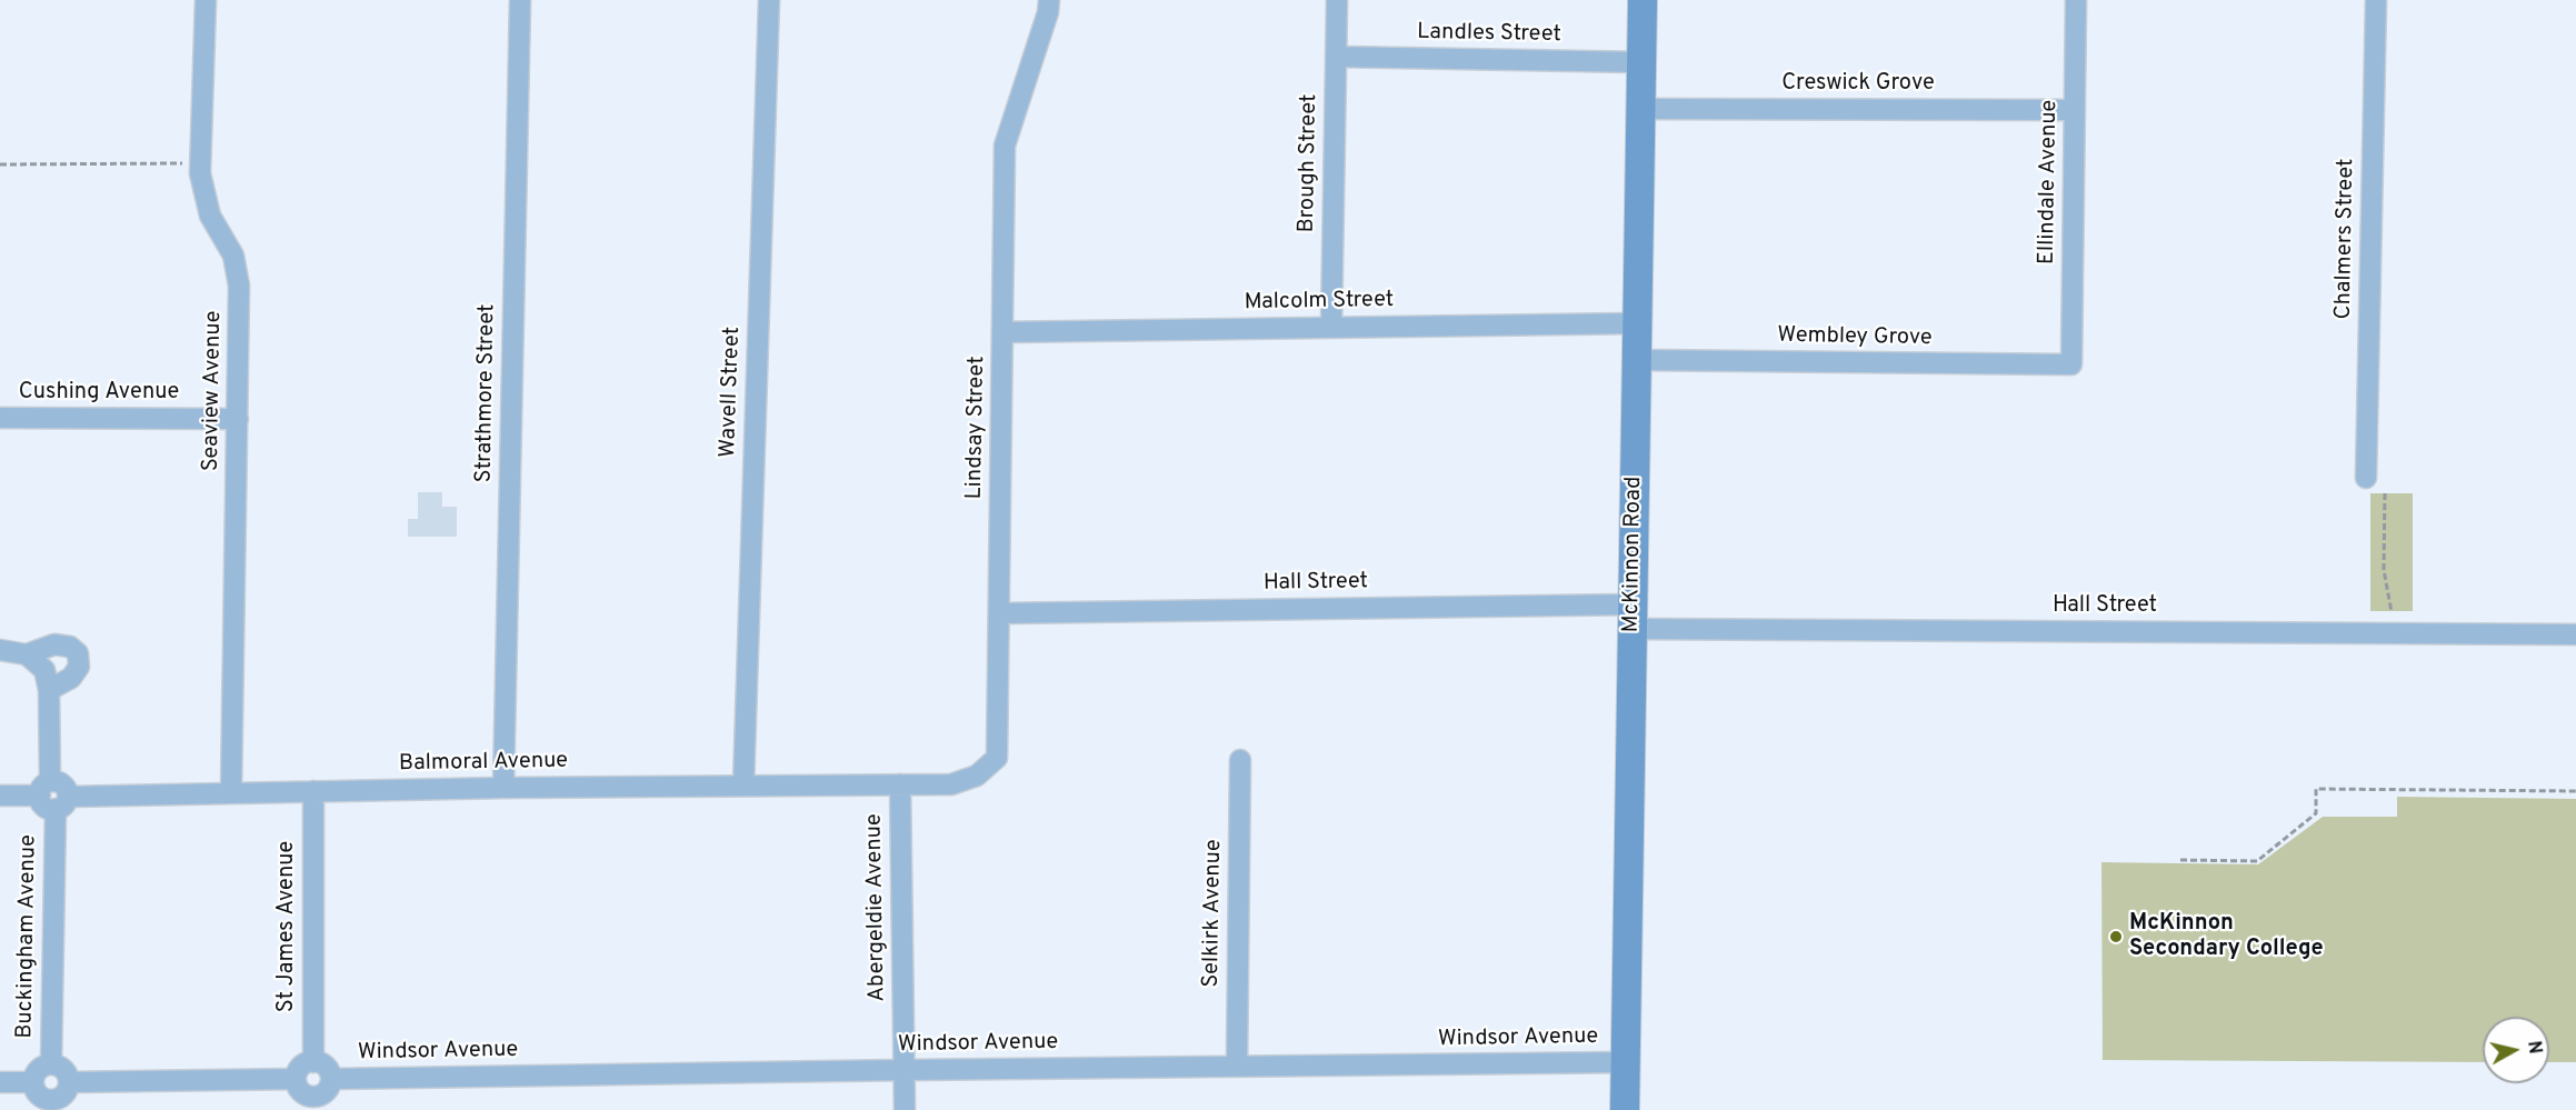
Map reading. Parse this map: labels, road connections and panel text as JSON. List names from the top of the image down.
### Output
{
  "streets": {
    "street": [
      "Landles Street",
      "Creswick Grove",
      "Brough Street",
      "Ellindale Avenue",
      "Chalmers Street",
      "Malcolm Street",
      "Wembley Grove",
      "Seaview Avenue",
      "Wavell Street",
      "Cushing Avenue",
      "Strathmore Street",
      "Lindsay Street",
      "McKinnon Road",
      "Hall Street",
      "Balmoral Avenue",
      "Abergeldie Avenue",
      "Selkirk Avenue",
      "St James Avenue",
      "Buckingham Avenue",
      "Windsor Avenue"
    ]
  },
  "crossings": [
    ["Landles Street", "Brough Street"],
    ["Landles Street", "McKinnon Road"],
    ["Creswick Grove", "Ellindale Avenue"],
    ["Creswick Grove", "McKinnon Road"],
    ["Brough Street", "Malcolm Street"],
    ["Ellindale Avenue", "Wembley Grove"],
    ["Malcolm Street", "Lindsay Street"],
    ["Malcolm Street", "McKinnon Road"],
    ["Wembley Grove", "McKinnon Road"],
    ["Seaview Avenue", "Cushing Avenue"],
    ["Seaview Avenue", "Balmoral Avenue"],
    ["Wavell Street", "Balmoral Avenue"],
    ["Strathmore Street", "Balmoral Avenue"],
    ["Lindsay Street", "Hall Street"],
    ["Lindsay Street", "Balmoral Avenue"],
    ["Lindsay Street", "Abergeldie Avenue"],
    ["McKinnon Road", "Hall Street"],
    ["McKinnon Road", "Windsor Avenue"],
    ["Balmoral Avenue", "Abergeldie Avenue"],
    ["Balmoral Avenue", "St James Avenue"],
    ["Balmoral Avenue", "Buckingham Avenue"],
    ["Abergeldie Avenue", "Windsor Avenue"],
    ["Selkirk Avenue", "Windsor Avenue"],
    ["St James Avenue", "Windsor Avenue"]
  ],
  "places": ["McKinnon Secondary College"],
  "north": "right"
}
